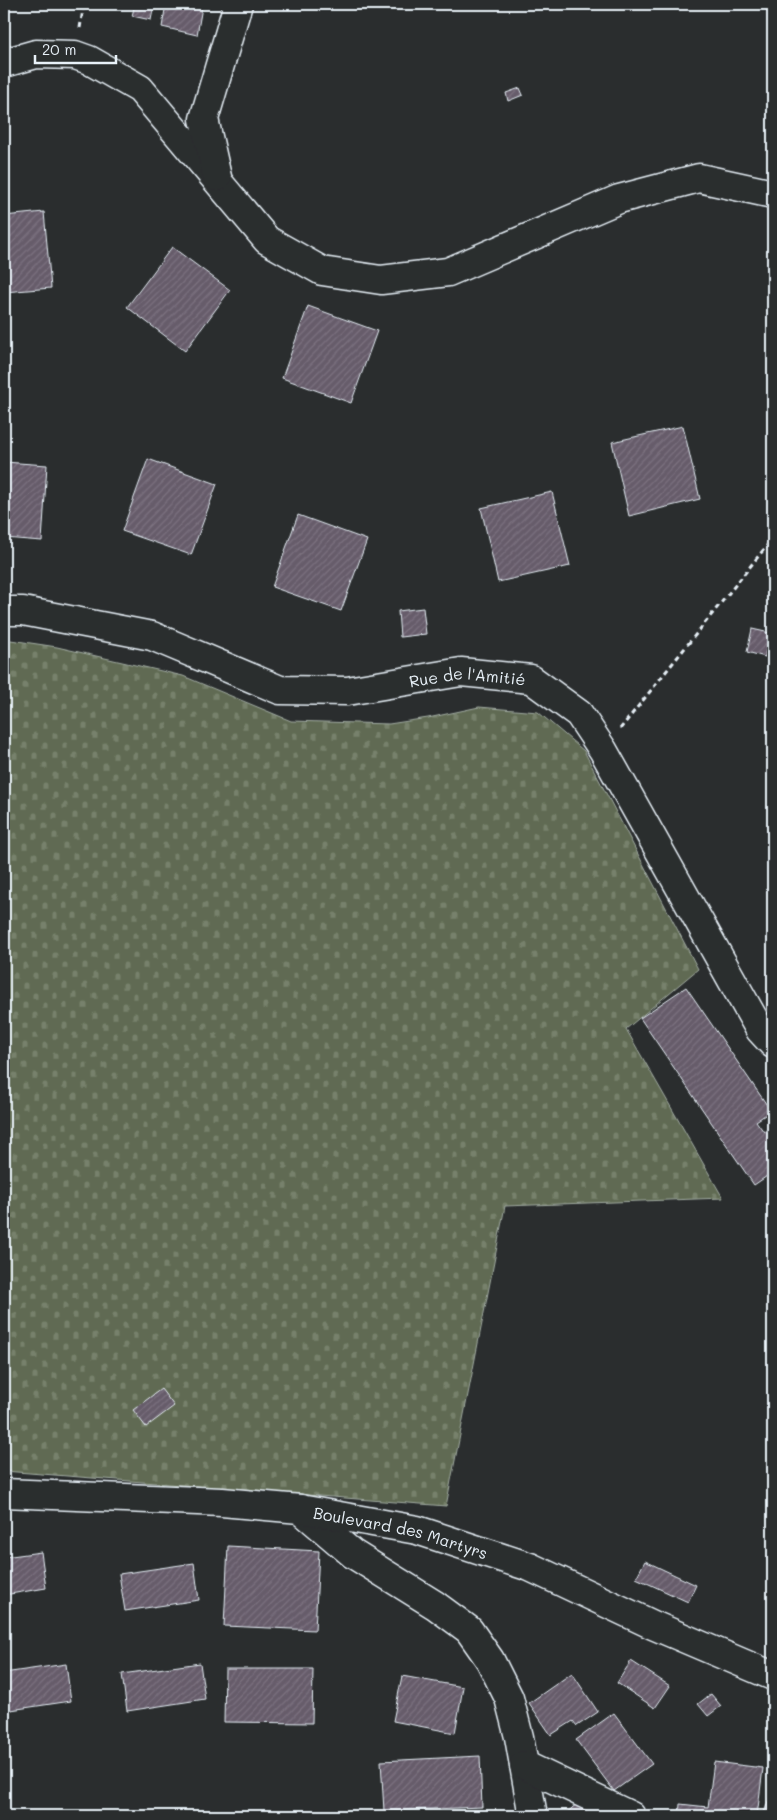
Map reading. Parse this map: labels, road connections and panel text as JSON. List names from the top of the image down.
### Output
{
  "streets": {
    "street": ["Rue de l'Amitié", "Boulevard des Martyrs"]
  },
  "scale_bar": "20 m"
}
